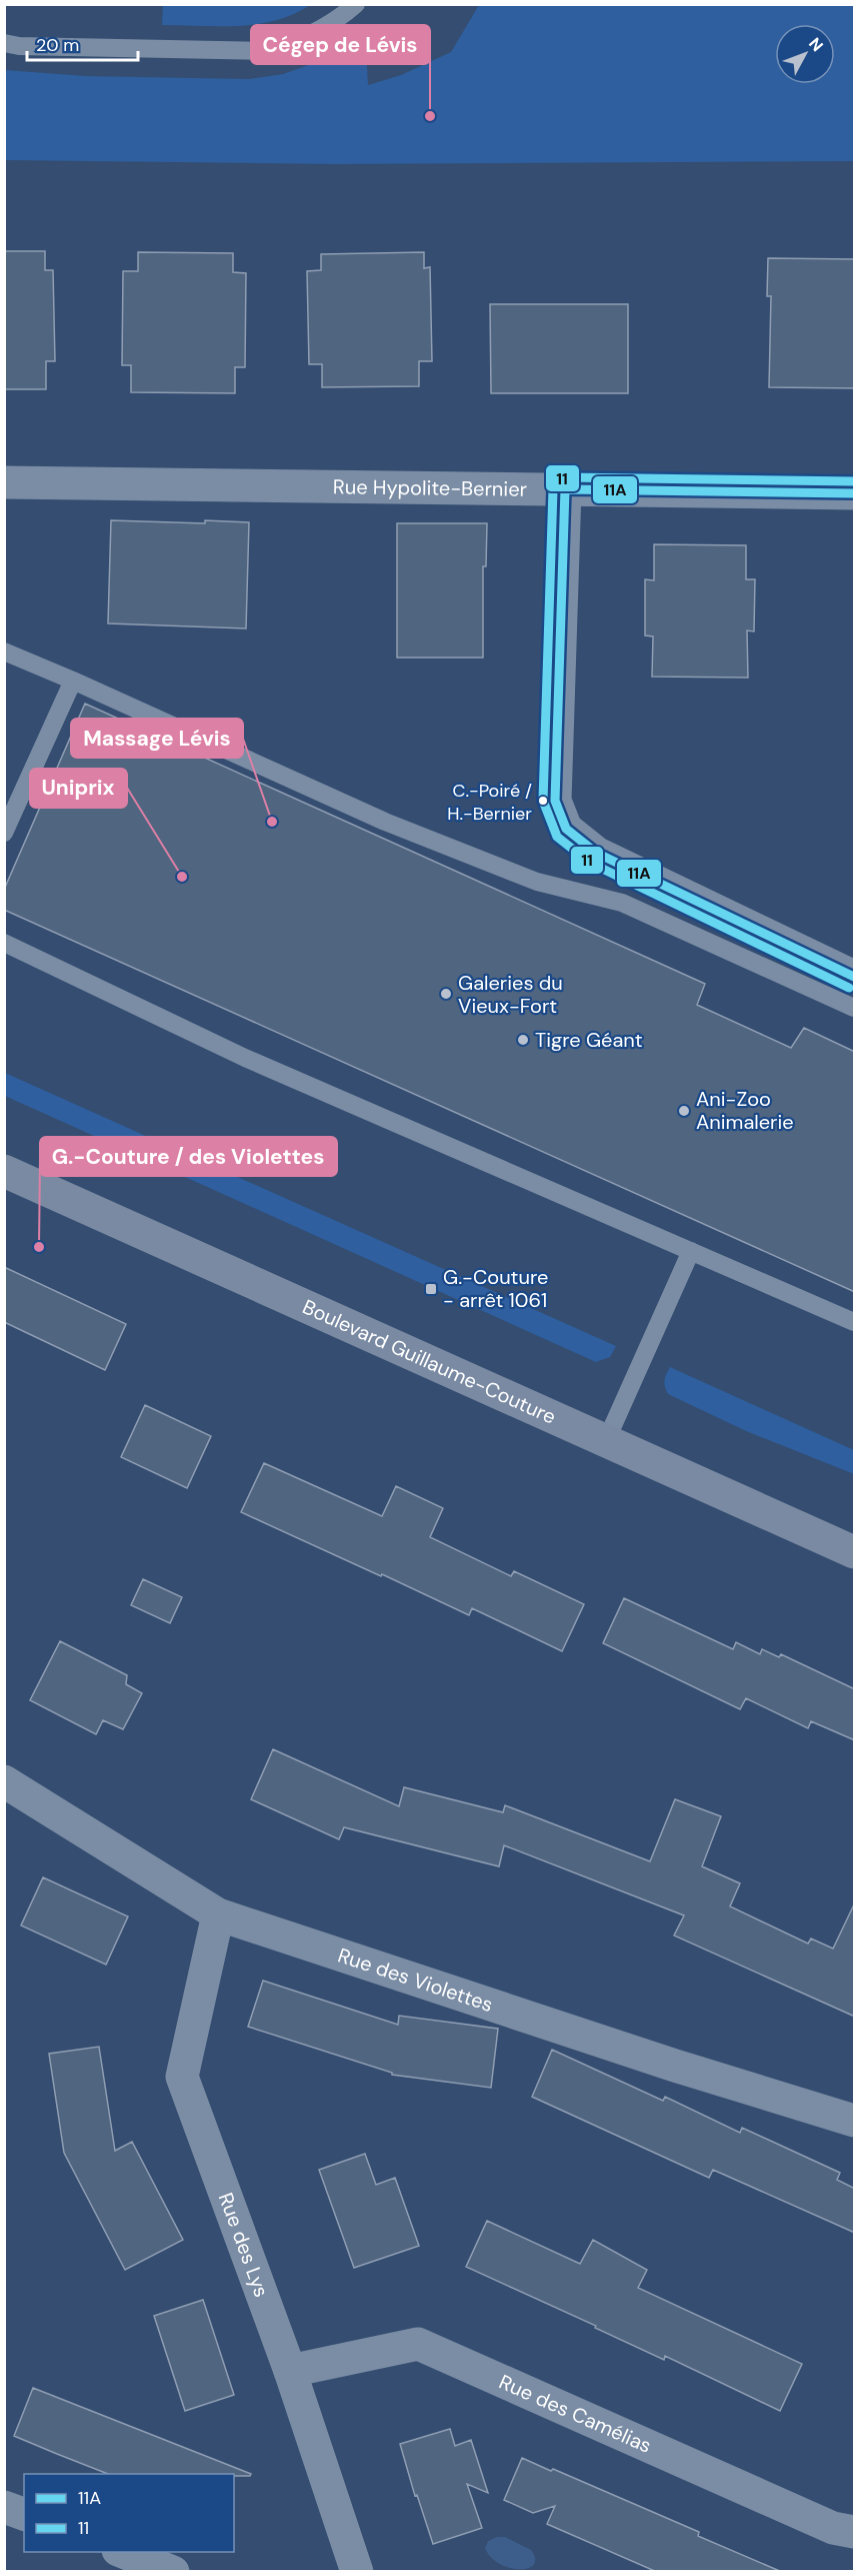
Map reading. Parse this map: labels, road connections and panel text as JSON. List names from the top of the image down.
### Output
{
  "streets": {
    "main road": ["Boulevard Guillaume-Couture"],
    "street": [
      "Rue Hypolite-Bernier",
      "Rue des Violettes",
      "Rue des Lys",
      "Rue des Camélias"
    ]
  },
  "crossings": [
    ["Rue des Violettes", "Rue des Lys"],
    ["Rue des Lys", "Rue des Camélias"]
  ],
  "places": {
    "other": [
      "Cégep de Lévis",
      "C.-Poiré / H.-Bernier",
      "Massage Lévis",
      "Uniprix",
      "Galeries du Vieux-Fort",
      "Tigre Géant",
      "Ani-Zoo Animalerie",
      "G.-Couture / des Violettes"
    ],
    "transit": ["G.-Couture - arrêt 1061"]
  },
  "lines": ["transit line 11", "transit line 11A"],
  "legend": ["11A", "11"],
  "scale_bar": "20 m",
  "north": "top right"
}
